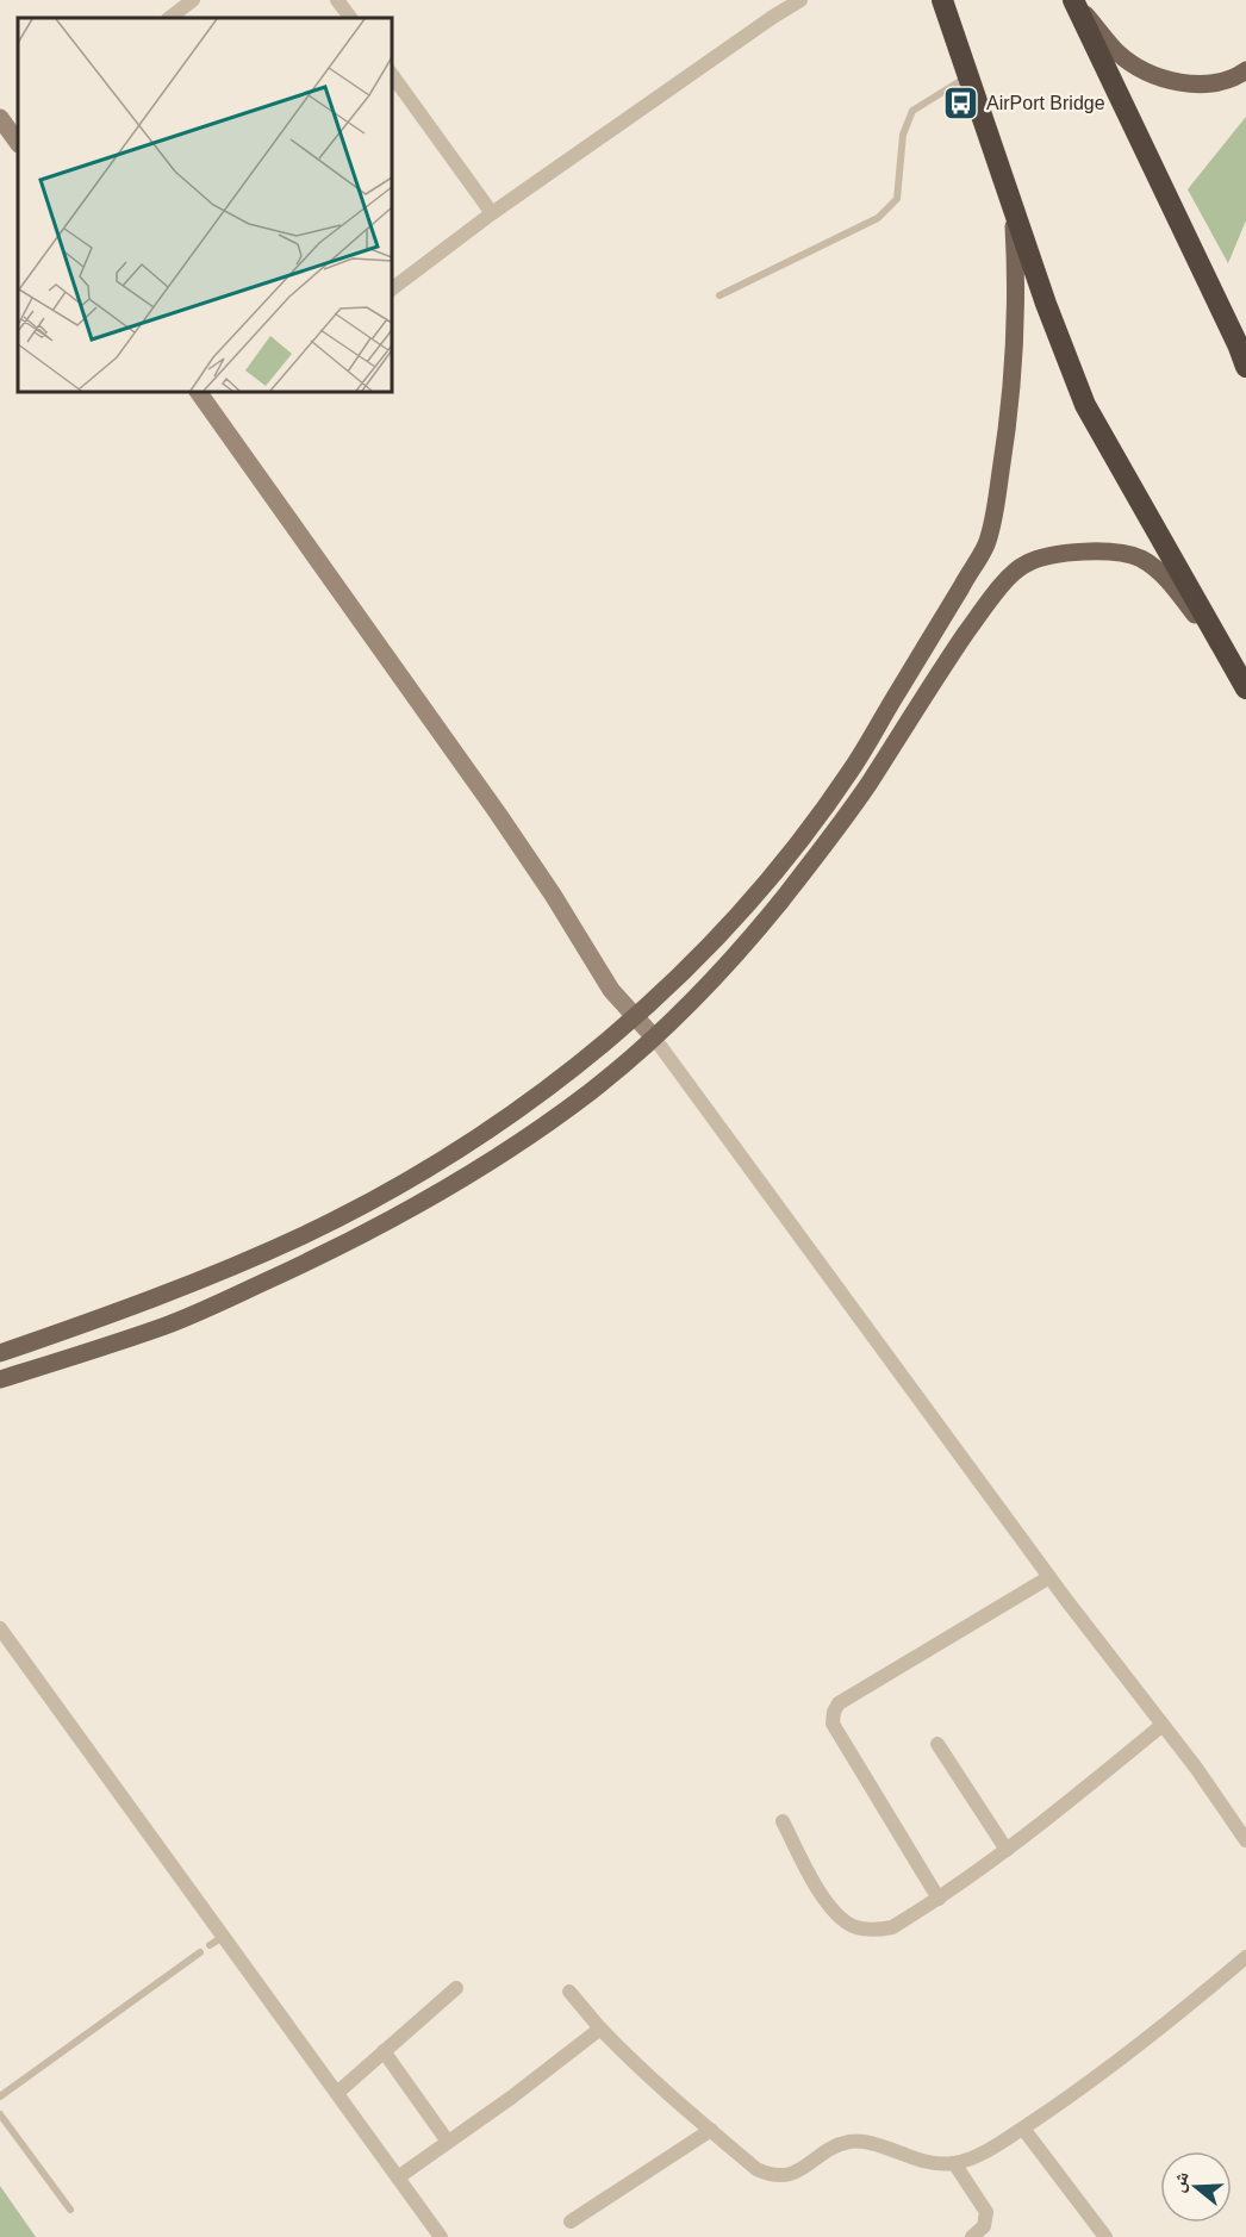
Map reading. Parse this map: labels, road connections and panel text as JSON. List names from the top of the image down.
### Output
{
  "places": {
    "bus stop": ["AirPort Bridge"]
  },
  "north": "left"
}
